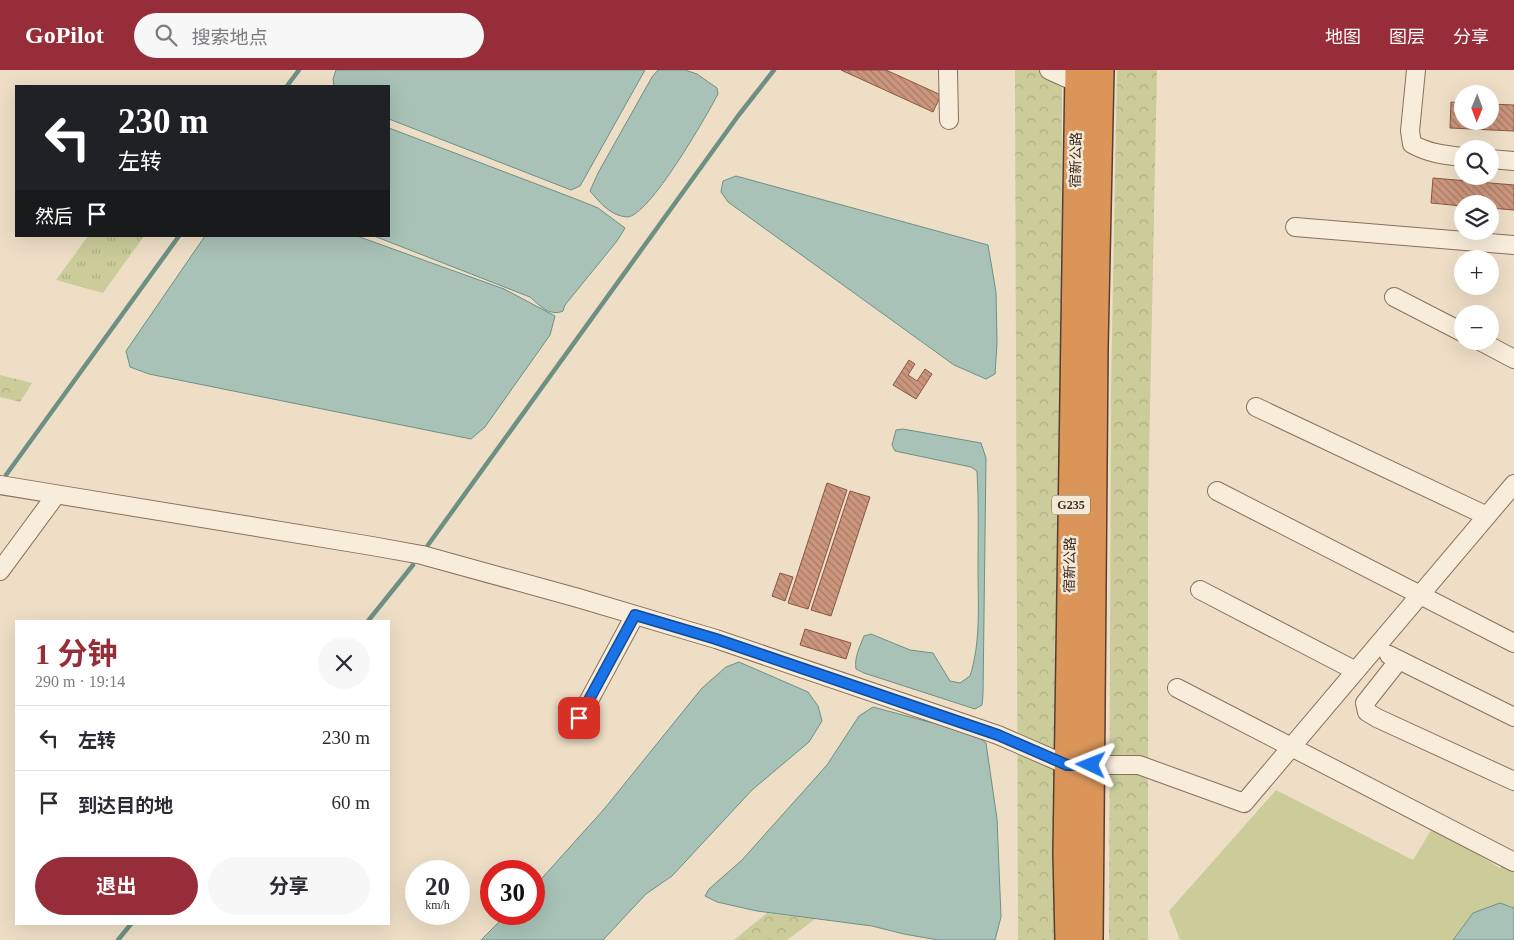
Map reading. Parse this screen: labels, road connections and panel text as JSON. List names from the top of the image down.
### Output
{
  "streets": {
    "highway": ["宿新公路", "G235"]
  },
  "north": "bottom",
  "page": {
    "header": "GoPilot",
    "search": "搜索地点",
    "nav": ["地图", "图层", "分享"],
    "map_buttons": ["+", "−"],
    "turn": ["230 m", "左转"],
    "then": "然后",
    "heading": ["1 分钟", "290 m · 19:14"],
    "list": [
      {
        "name": "左转",
        "value": "230 m"
      },
      {
        "name": "到达目的地",
        "value": "60 m"
      }
    ],
    "buttons": ["退出", "分享"],
    "speed": "20 km/h",
    "limit": "30"
  }
}
